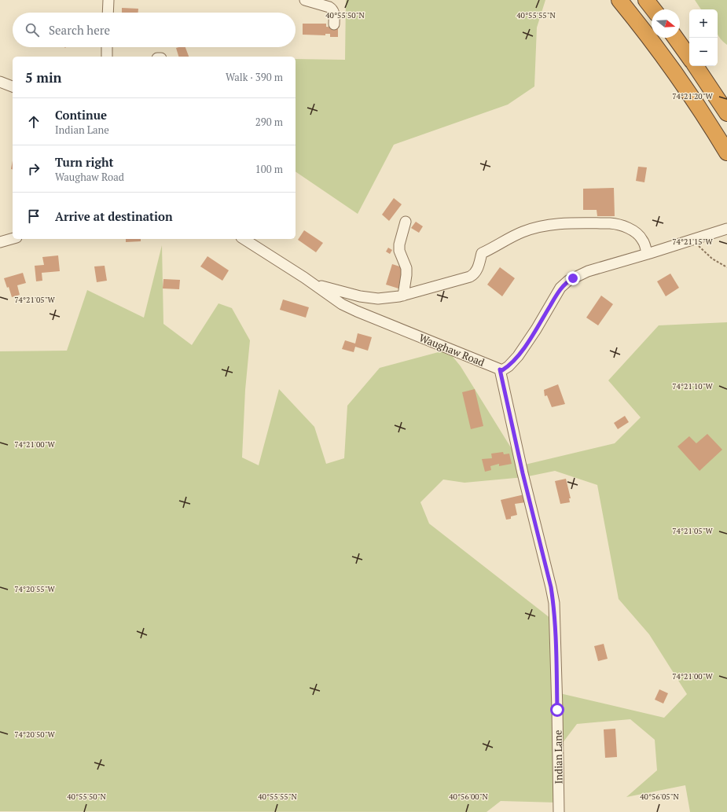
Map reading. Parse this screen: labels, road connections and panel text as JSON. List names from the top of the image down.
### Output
{
  "streets": {
    "street": ["Waughaw Road", "Indian Lane"]
  },
  "crossings": [
    ["Waughaw Road", "Indian Lane"]
  ],
  "north": "right",
  "page": {
    "map_buttons": ["+", "−"],
    "search": "Search here",
    "heading": ["5 min", "Walk · 390 m"],
    "list": [
      ["Continue", "Indian Lane", "290 m"],
      ["Turn right", "Waughaw Road", "100 m"],
      "Arrive at destination"
    ]
  },
  "coordinates": [
    "40°55'50\"N",
    "40°55'55\"N",
    "74°21'20\"W",
    "74°21'15\"W",
    "74°21'05\"W",
    "74°21'10\"W",
    "74°21'00\"W",
    "74°20'55\"W",
    "74°20'50\"W",
    "40°56'00\"N",
    "40°56'05\"N"
  ]
}
